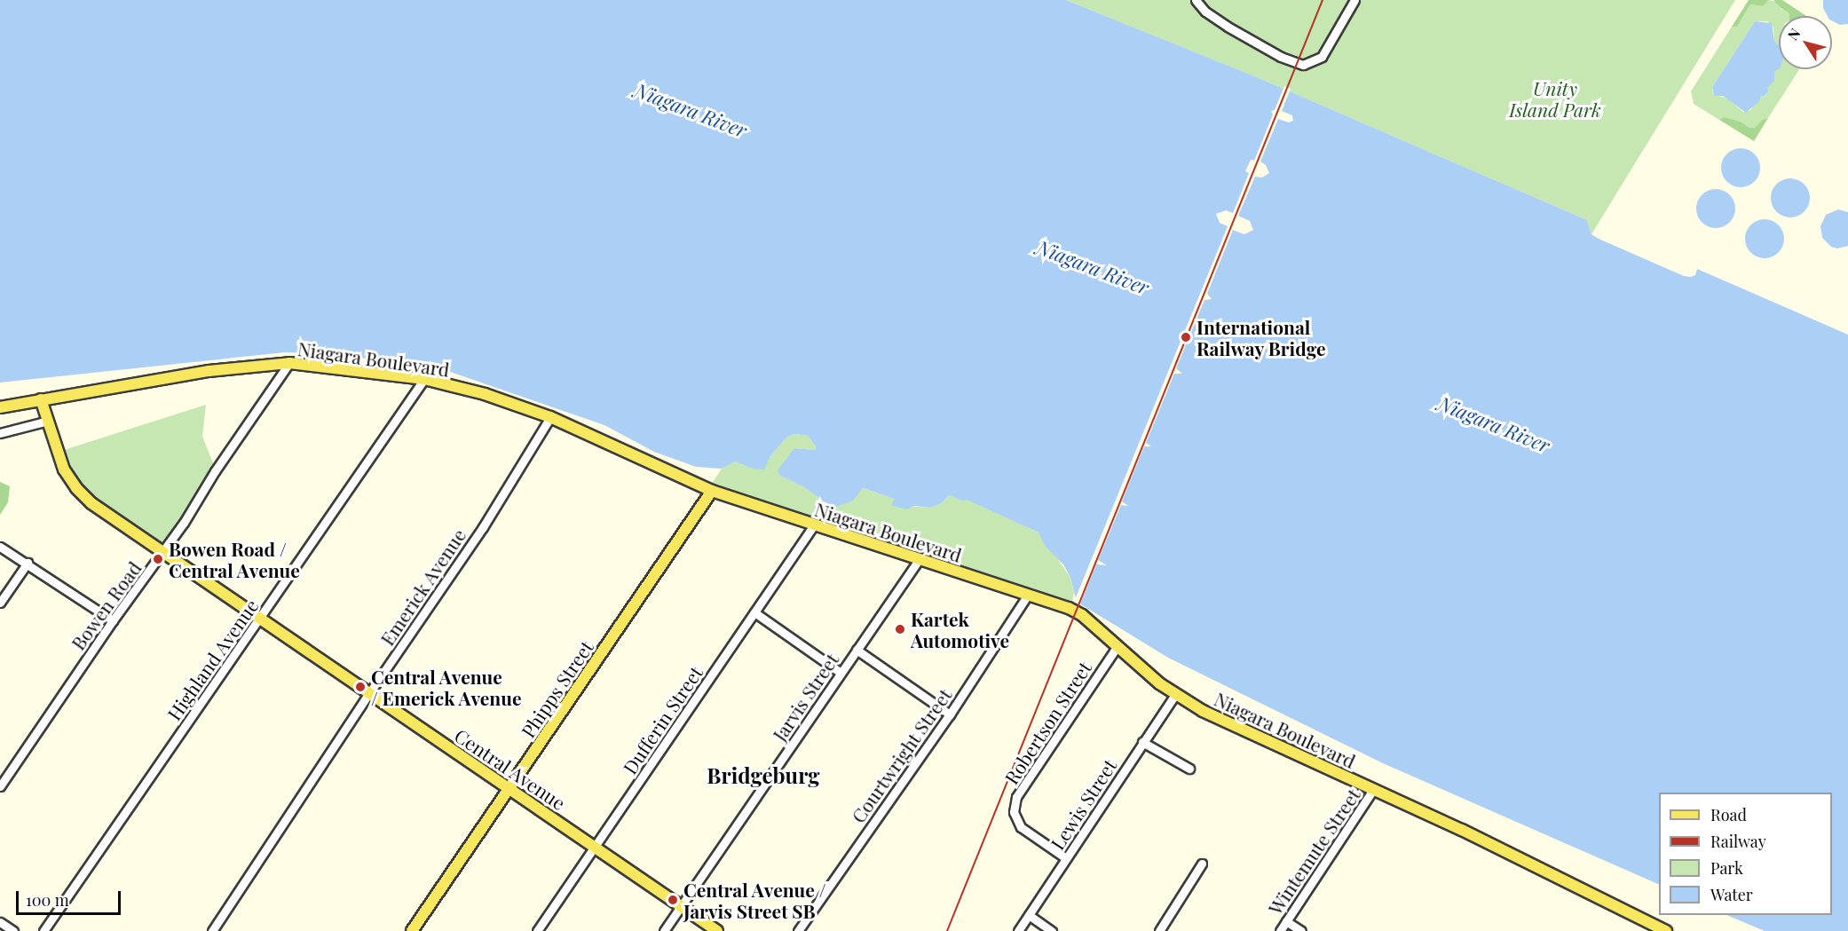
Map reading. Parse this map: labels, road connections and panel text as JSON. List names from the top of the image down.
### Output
{
  "streets": {
    "main road": ["Niagara Boulevard", "Phipps Street", "Central Avenue"],
    "street": [
      "Emerick Avenue",
      "Bowen Road",
      "Highland Avenue",
      "Jarvis Street",
      "Dufferin Street",
      "Robertson Street",
      "Courtwright Street",
      "Lewis Street",
      "Wintemute Street"
    ]
  },
  "crossings": [
    ["Niagara Boulevard", "Emerick Avenue"],
    ["Niagara Boulevard", "Bowen Road"],
    ["Niagara Boulevard", "Highland Avenue"],
    ["Niagara Boulevard", "Phipps Street"],
    ["Niagara Boulevard", "Jarvis Street"],
    ["Niagara Boulevard", "Dufferin Street"],
    ["Niagara Boulevard", "Robertson Street"],
    ["Niagara Boulevard", "Courtwright Street"],
    ["Niagara Boulevard", "Central Avenue"],
    ["Niagara Boulevard", "Lewis Street"],
    ["Niagara Boulevard", "Wintemute Street"],
    ["Emerick Avenue", "Central Avenue"],
    ["Bowen Road", "Central Avenue"],
    ["Highland Avenue", "Central Avenue"],
    ["Phipps Street", "Central Avenue"],
    ["Jarvis Street", "Central Avenue"],
    ["Dufferin Street", "Central Avenue"],
    ["Robertson Street", "Lewis Street"]
  ],
  "districts": ["Bridgeburg"],
  "water": ["Niagara River"],
  "parks": ["Unity Island Park"],
  "places": [
    "International Railway Bridge",
    "Bowen Road / Central Avenue",
    "Kartek Automotive",
    "Central Avenue / Emerick Avenue",
    "Central Avenue / Jarvis Street SB"
  ],
  "legend": [
    "Road",
    "Railway",
    "Park",
    "Water"
  ],
  "scale_bar": "100 m",
  "north": "top left"
}
